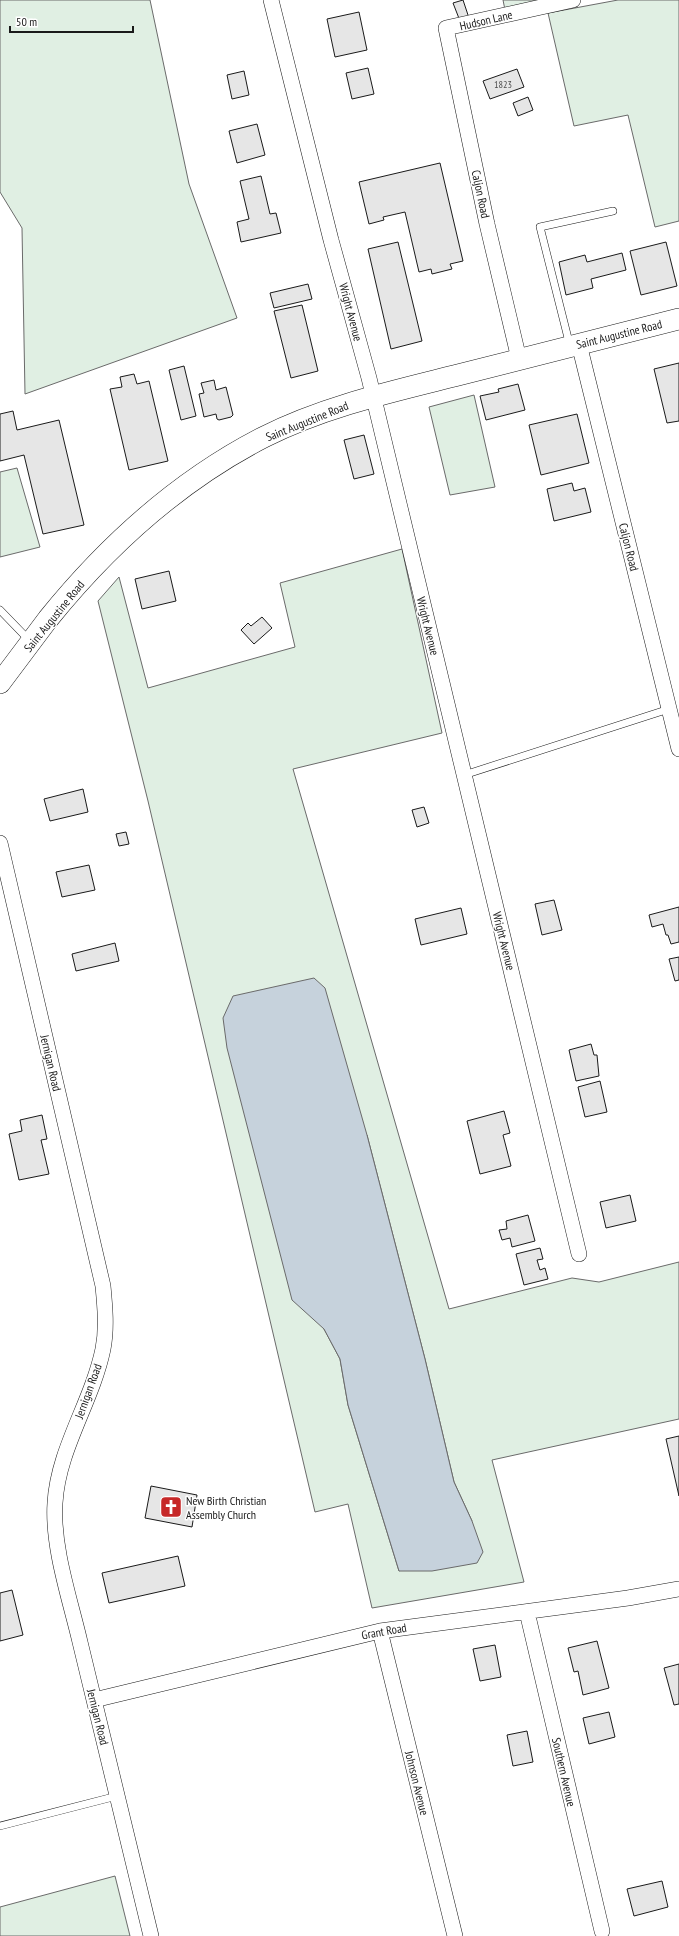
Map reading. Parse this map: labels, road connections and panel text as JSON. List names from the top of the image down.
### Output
{
  "streets": {
    "main road": ["Saint Augustine Road"],
    "street": [
      "Hudson Lane",
      "Caljon Road",
      "Wright Avenue",
      "Jernigan Road",
      "Grant Road",
      "Southern Avenue",
      "Johnson Avenue"
    ]
  },
  "crossings": [
    ["Hudson Lane", "Caljon Road"],
    ["Caljon Road", "Saint Augustine Road"],
    ["Wright Avenue", "Saint Augustine Road"],
    ["Jernigan Road", "Grant Road"],
    ["Grant Road", "Southern Avenue"],
    ["Grant Road", "Johnson Avenue"]
  ],
  "places": {
    "church": ["New Birth Christian Assembly Church"]
  },
  "house_numbers": ["1823"],
  "scale_bar": "50 m"
}
